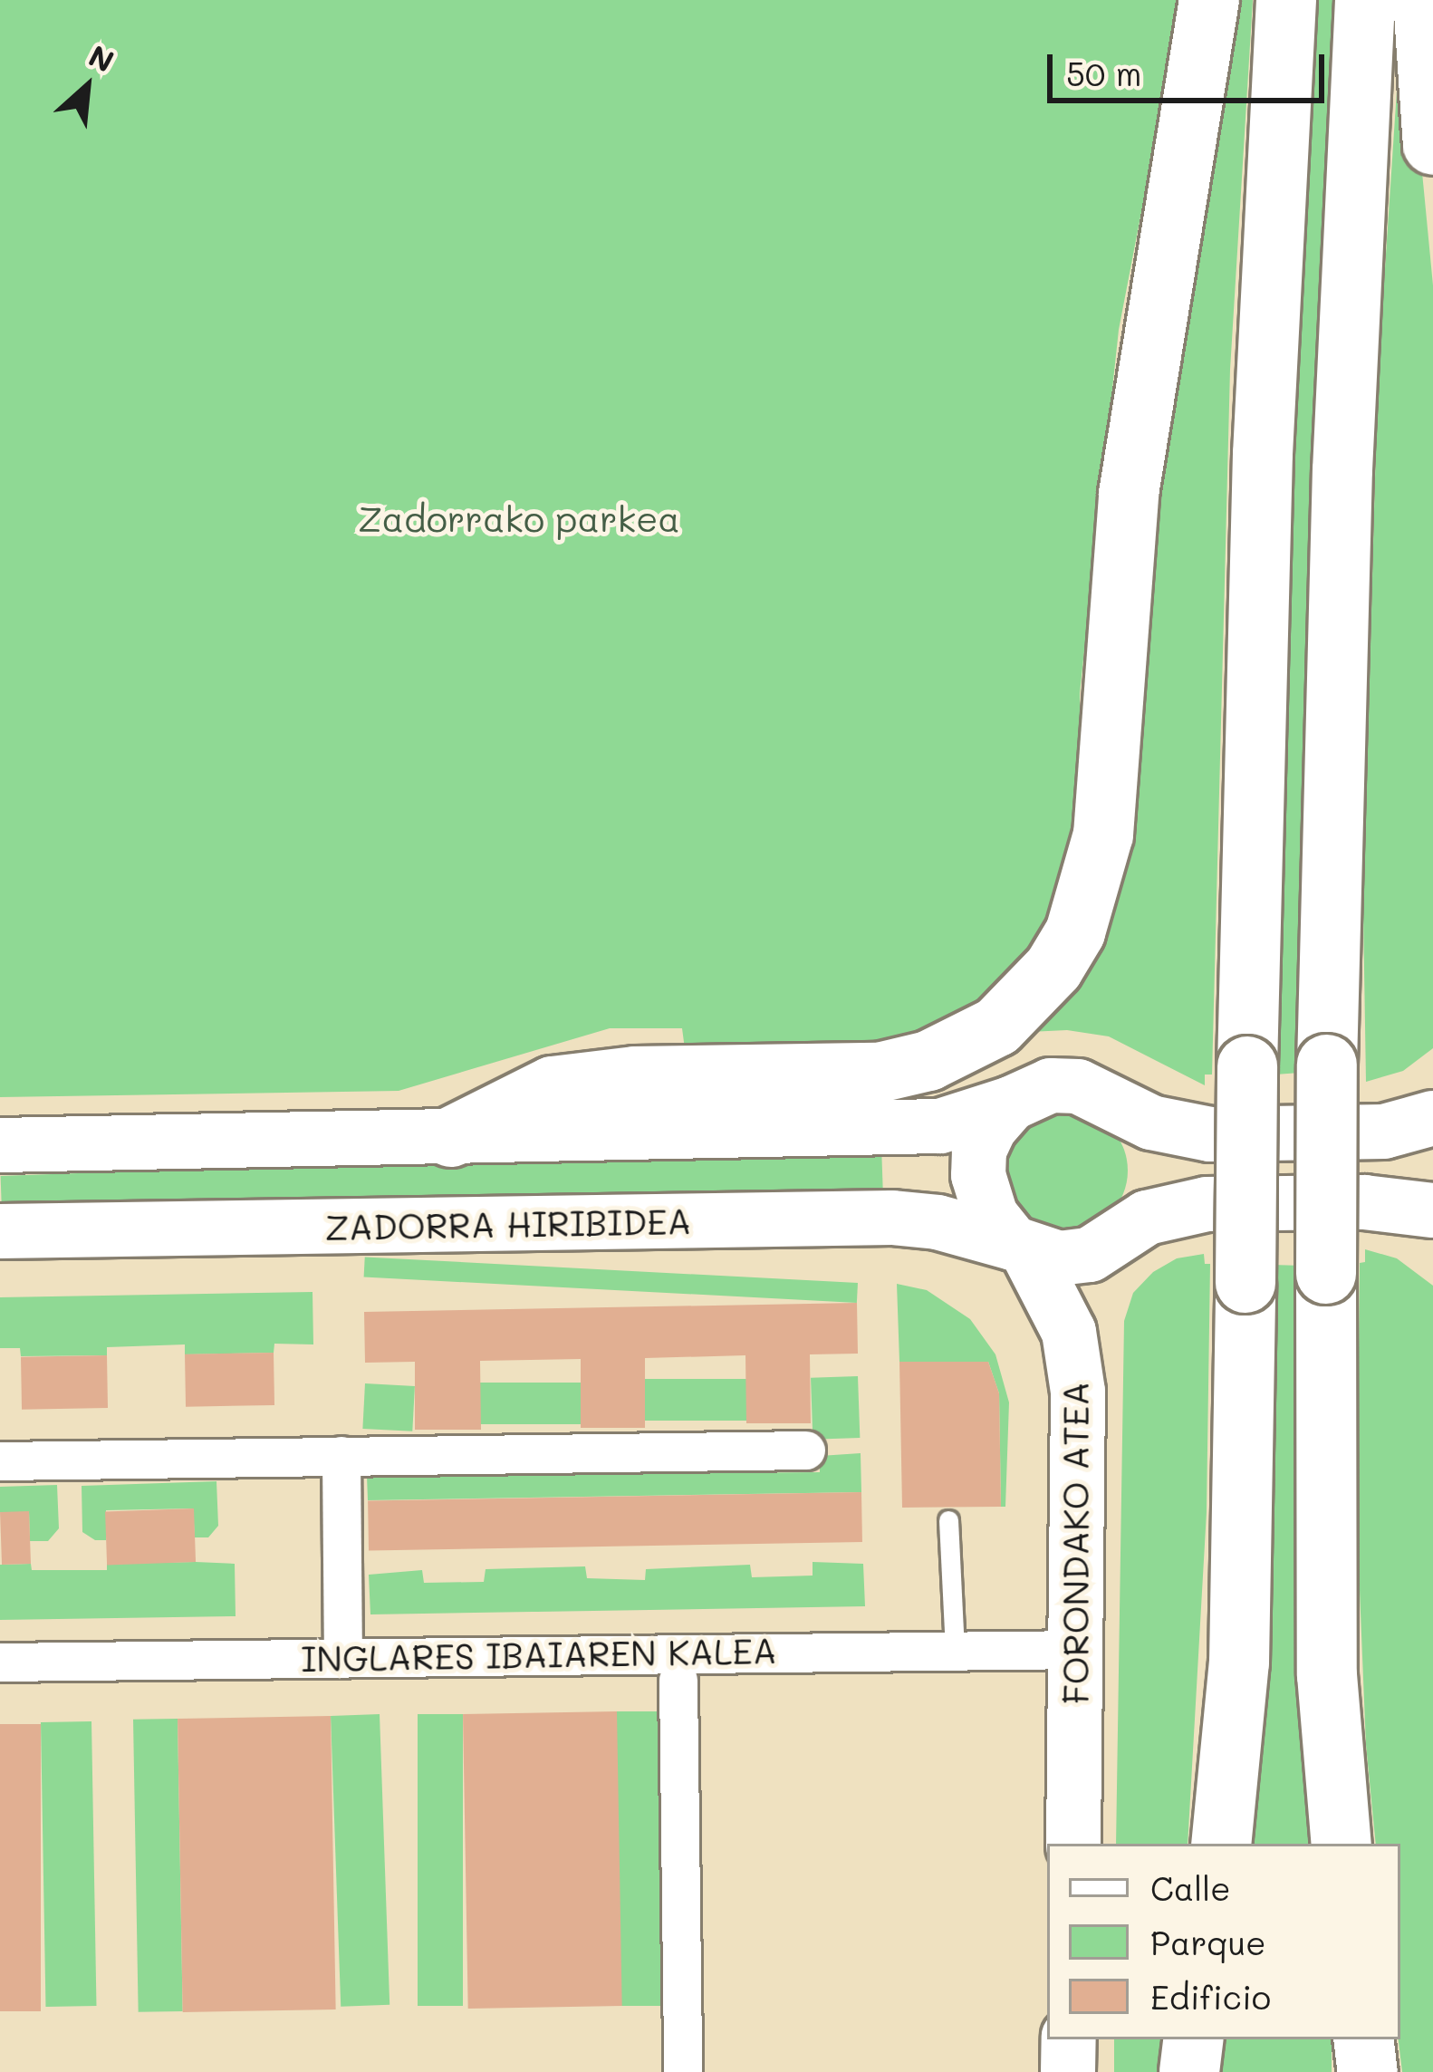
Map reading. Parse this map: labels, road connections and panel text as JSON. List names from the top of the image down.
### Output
{
  "streets": {
    "main road": ["ZADORRA HIRIBIDEA", "FORONDAKO ATEA"],
    "street": ["INGLARES IBAIAREN KALEA"]
  },
  "crossings": [
    ["ZADORRA HIRIBIDEA", "FORONDAKO ATEA"],
    ["FORONDAKO ATEA", "INGLARES IBAIAREN KALEA"]
  ],
  "parks": ["Zadorrako parkea"],
  "legend": ["Calle", "Parque", "Edificio"],
  "scale_bar": "50 m",
  "north": "top right"
}
